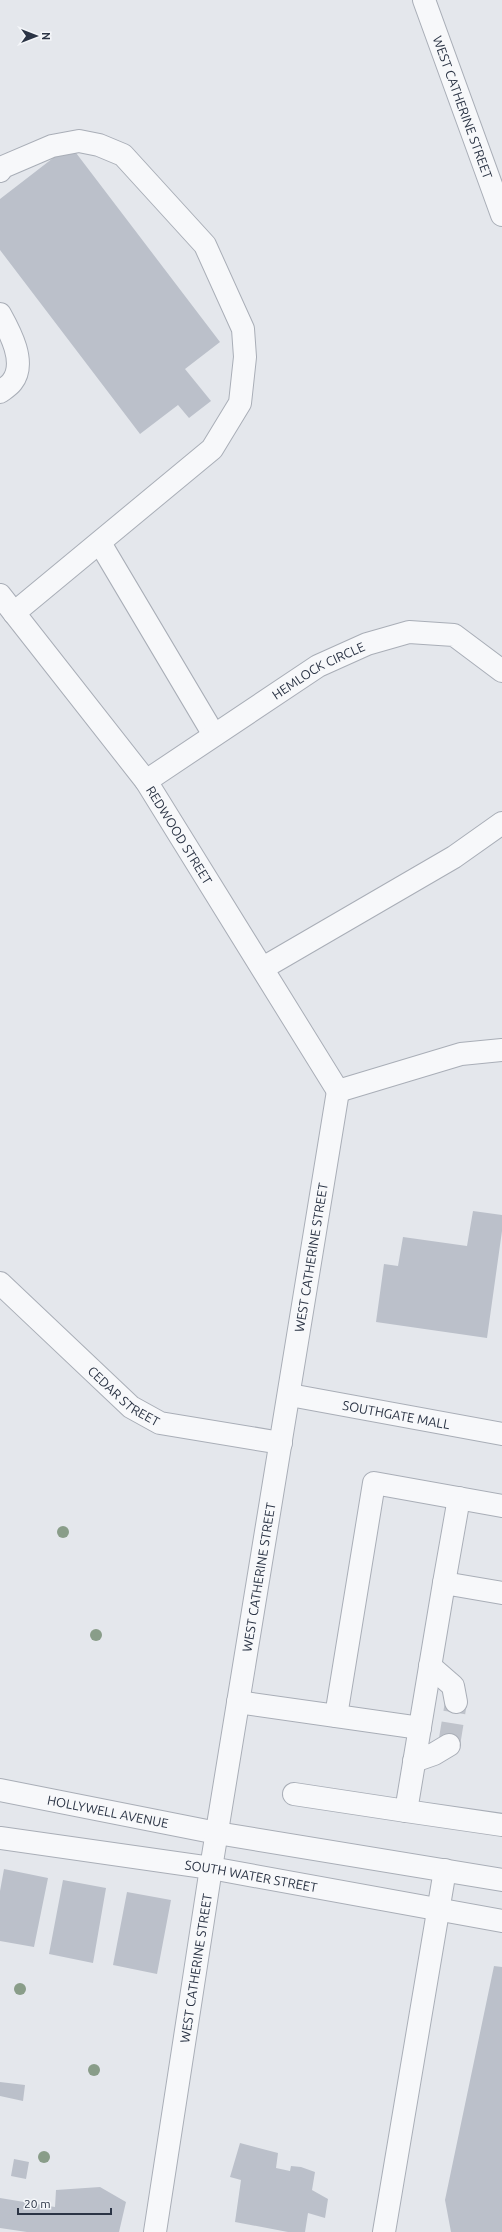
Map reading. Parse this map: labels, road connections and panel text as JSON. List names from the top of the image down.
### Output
{
  "streets": {
    "street": [
      "WEST CATHERINE STREET",
      "HEMLOCK CIRCLE",
      "REDWOOD STREET",
      "CEDAR STREET",
      "SOUTHGATE MALL",
      "HOLLYWELL AVENUE",
      "SOUTH WATER STREET"
    ]
  },
  "crossings": [
    ["WEST CATHERINE STREET", "REDWOOD STREET"],
    ["WEST CATHERINE STREET", "CEDAR STREET"],
    ["WEST CATHERINE STREET", "SOUTHGATE MALL"],
    ["WEST CATHERINE STREET", "HOLLYWELL AVENUE"],
    ["WEST CATHERINE STREET", "SOUTH WATER STREET"],
    ["HEMLOCK CIRCLE", "REDWOOD STREET"]
  ],
  "scale_bar": "20 m",
  "north": "right"
}
